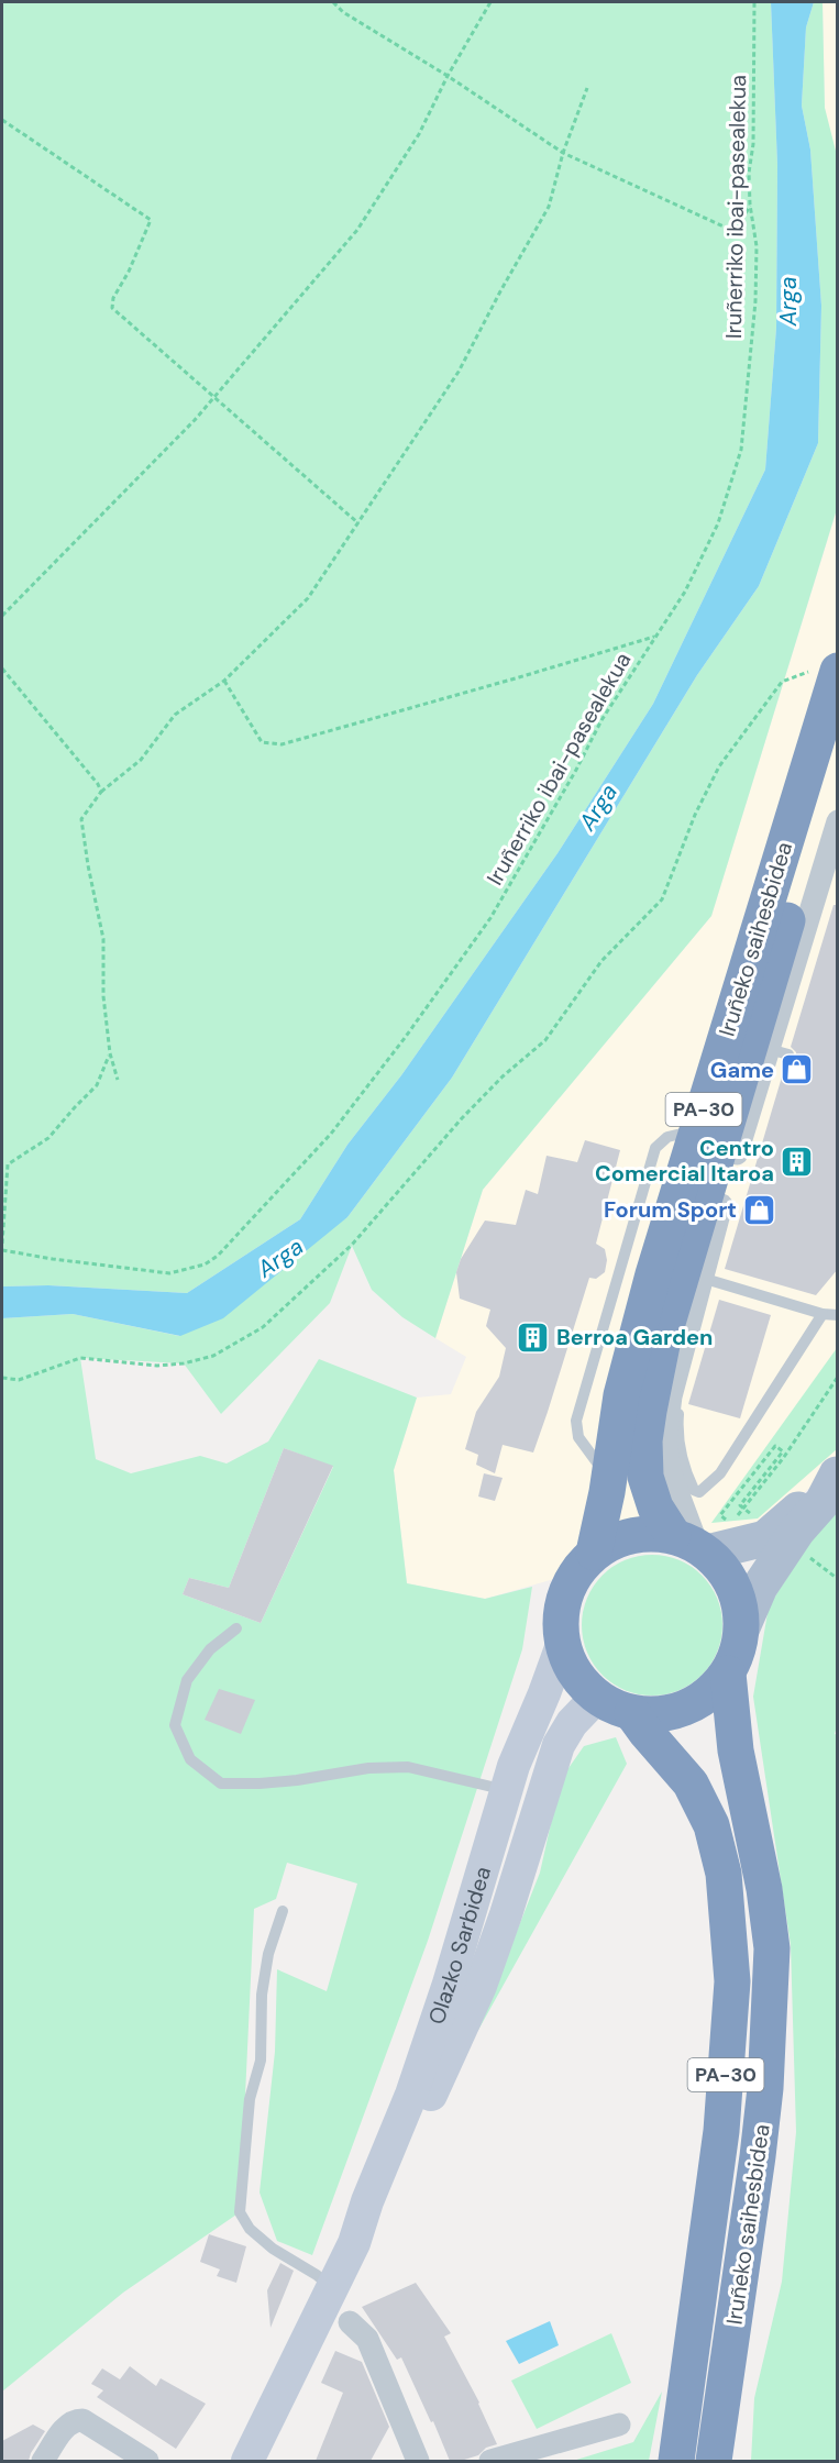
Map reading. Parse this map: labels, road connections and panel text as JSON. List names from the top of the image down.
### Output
{
  "streets": {
    "highway": ["Iruñeko saihesbidea", "PA-30"],
    "street": ["Olazko Sarbidea"],
    "path": ["Iruñerriko ibai-pasealekua"]
  },
  "crossings": [
    ["Iruñeko saihesbidea", "PA-30"],
    ["Iruñeko saihesbidea", "Olazko Sarbidea"],
    ["PA-30", "Olazko Sarbidea"]
  ],
  "water": ["Arga"],
  "places": {
    "shop": ["Game", "Forum Sport"],
    "building": ["Centro Comercial Itaroa", "Berroa Garden"]
  }
}
